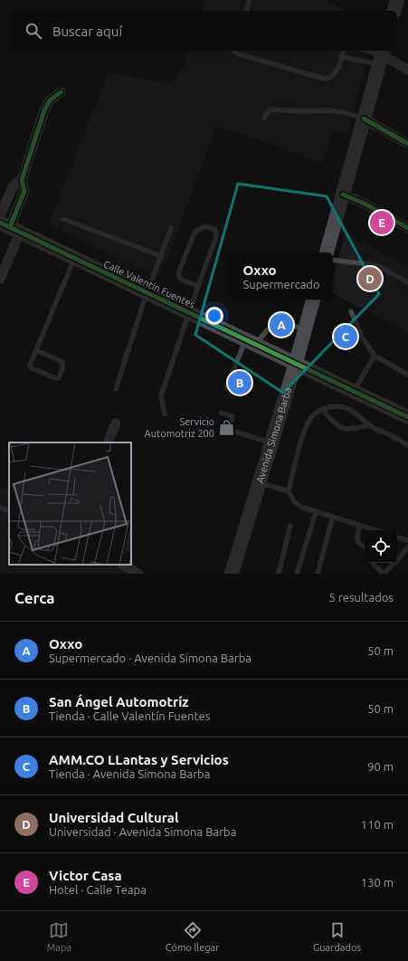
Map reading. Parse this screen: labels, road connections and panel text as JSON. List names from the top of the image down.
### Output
{
  "streets": {
    "main road": ["Calle Valentín Fuentes", "Avenida Simona Barba"]
  },
  "crossings": [
    ["Calle Valentín Fuentes", "Avenida Simona Barba"]
  ],
  "places": {
    "shop": ["Servicio Automotriz 200"]
  },
  "page": {
    "search": "Buscar aquí",
    "pins": [
      "E",
      "D",
      "A",
      "C",
      "B"
    ],
    "popup": ["Oxxo", "Supermercado"],
    "heading": ["Cerca", "5 resultados"],
    "list": [
      {
        "mark": "A",
        "name": "Oxxo",
        "note": "Supermercado · Avenida Simona Barba",
        "value": "50 m"
      },
      {
        "mark": "B",
        "name": "San Ángel Automotríz",
        "note": "Tienda · Calle Valentín Fuentes",
        "value": "50 m"
      },
      {
        "mark": "C",
        "name": "AMM.CO LLantas y Servicios",
        "note": "Tienda · Avenida Simona Barba",
        "value": "90 m"
      },
      {
        "mark": "D",
        "name": "Universidad Cultural",
        "note": "Universidad · Avenida Simona Barba",
        "value": "110 m"
      },
      {
        "mark": "E",
        "name": "Victor Casa",
        "note": "Hotel · Calle Teapa",
        "value": "130 m"
      }
    ],
    "nav": ["Mapa", "Cómo llegar", "Guardados"]
  }
}
